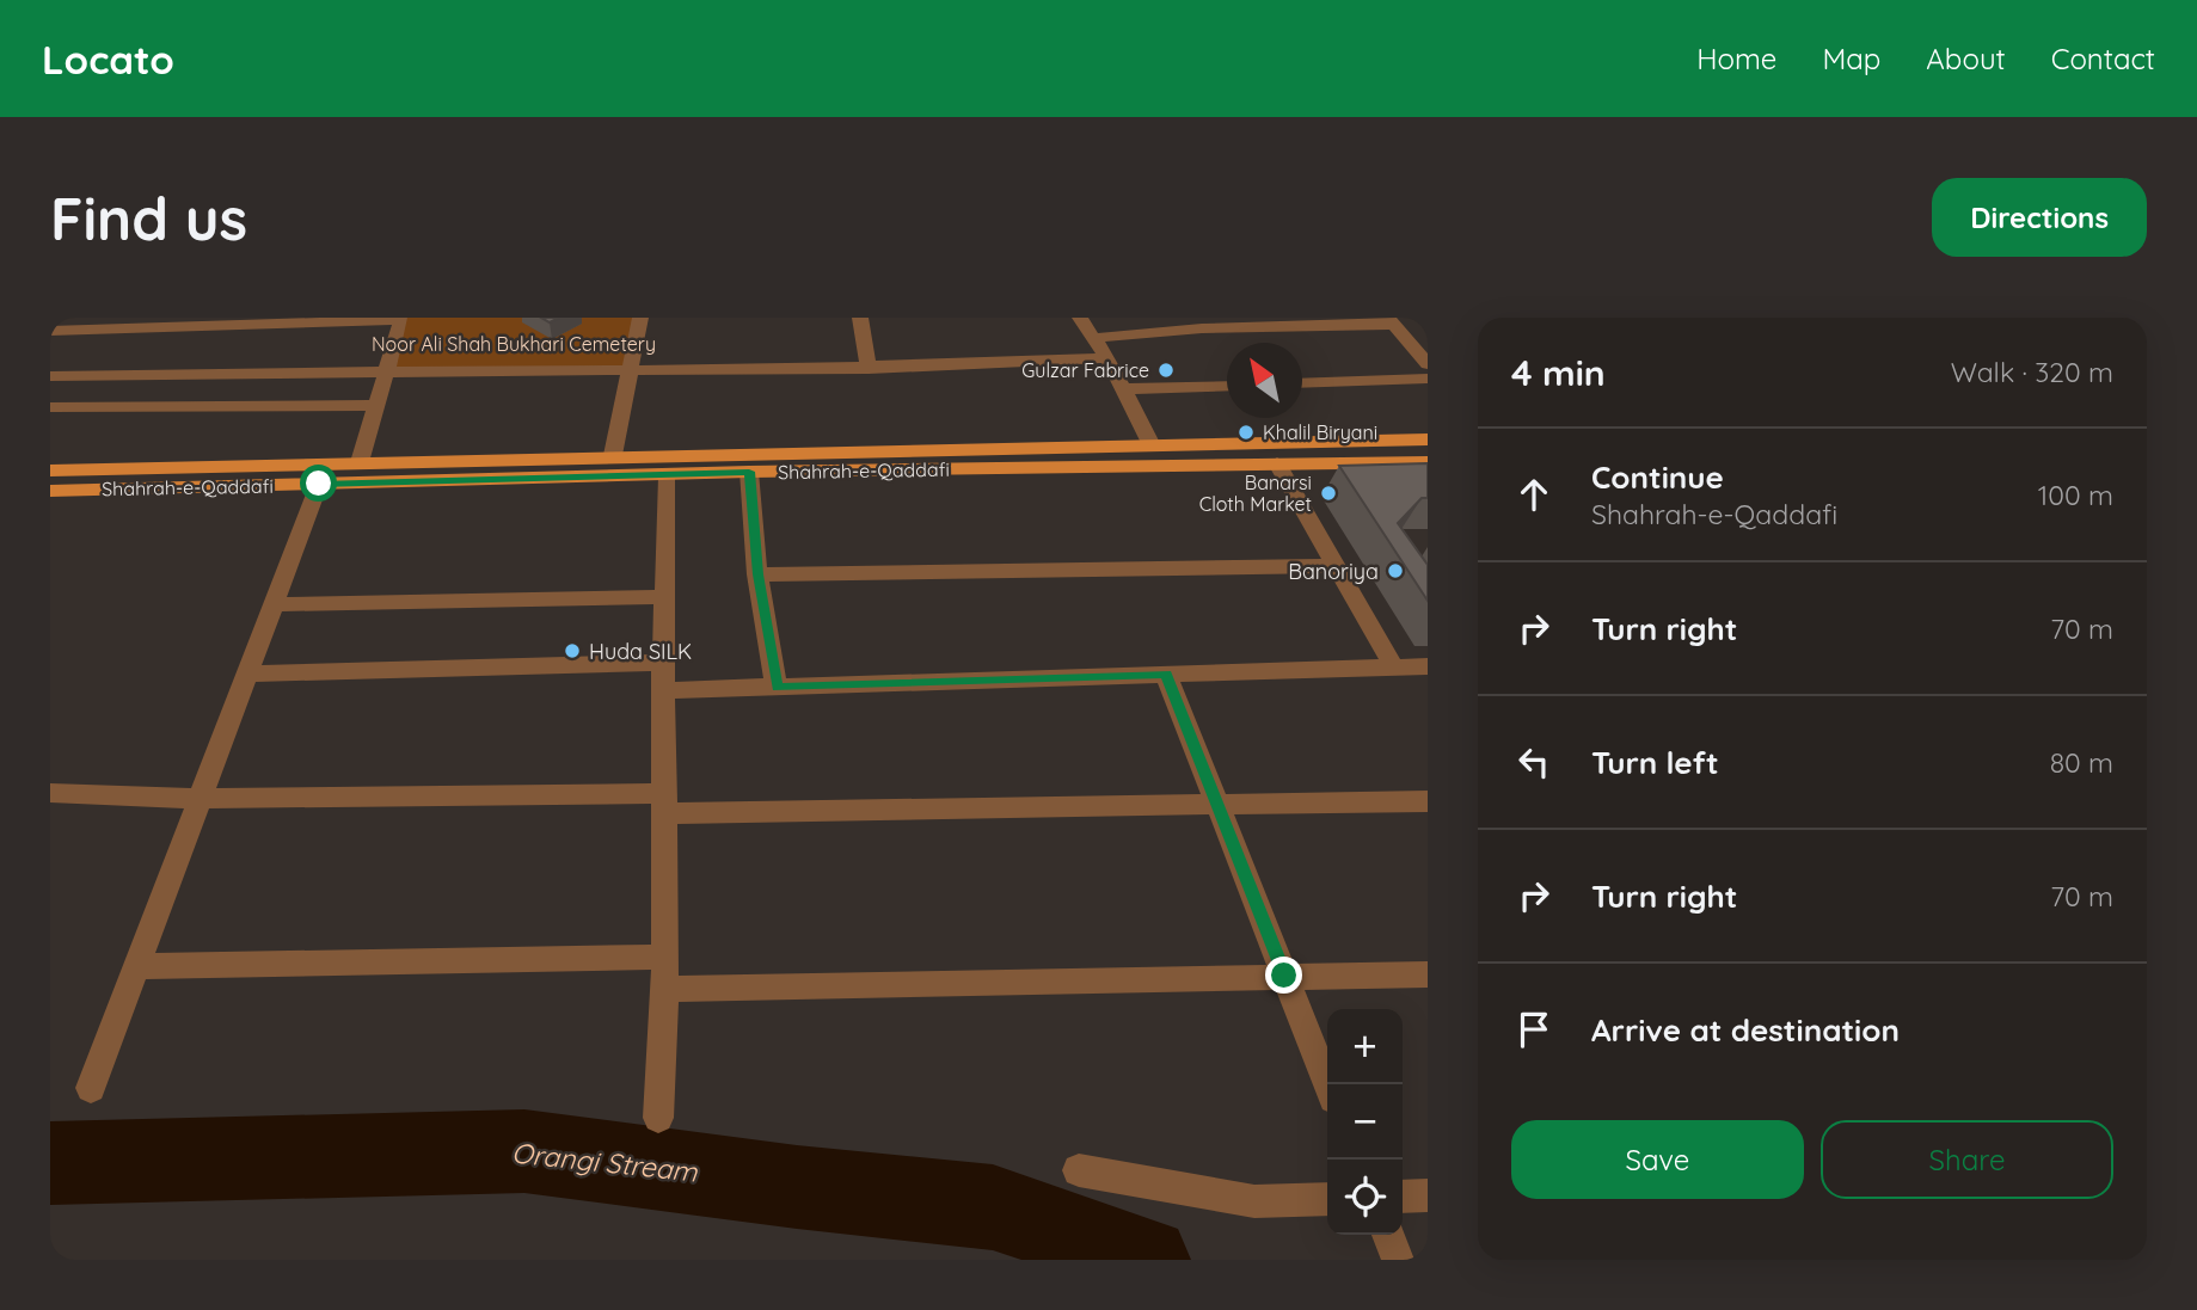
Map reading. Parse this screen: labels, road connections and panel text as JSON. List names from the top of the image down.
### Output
{
  "streets": {
    "main road": ["Shahrah-e-Qaddafi"]
  },
  "water": ["Orangi Stream"],
  "parks": ["Noor Ali Shah Bukhari Cemetery"],
  "places": [
    "Gulzar Fabrice",
    "Khalil Biryani",
    "Banarsi Cloth Market",
    "Banoriya",
    "Huda SILK"
  ],
  "north": "top left",
  "page": {
    "header": "Locato",
    "nav": [
      "Home",
      "Map",
      "About",
      "Contact"
    ],
    "buttons": [
      "Directions",
      ["Save", "Share"]
    ],
    "title": "Find us",
    "heading": ["4 min", "Walk · 320 m"],
    "list": [
      ["Continue", "Shahrah-e-Qaddafi", "100 m"],
      ["Turn right", "70 m"],
      ["Turn left", "80 m"],
      ["Turn right", "70 m"],
      "Arrive at destination"
    ],
    "map_buttons": ["+", "−"]
  }
}
